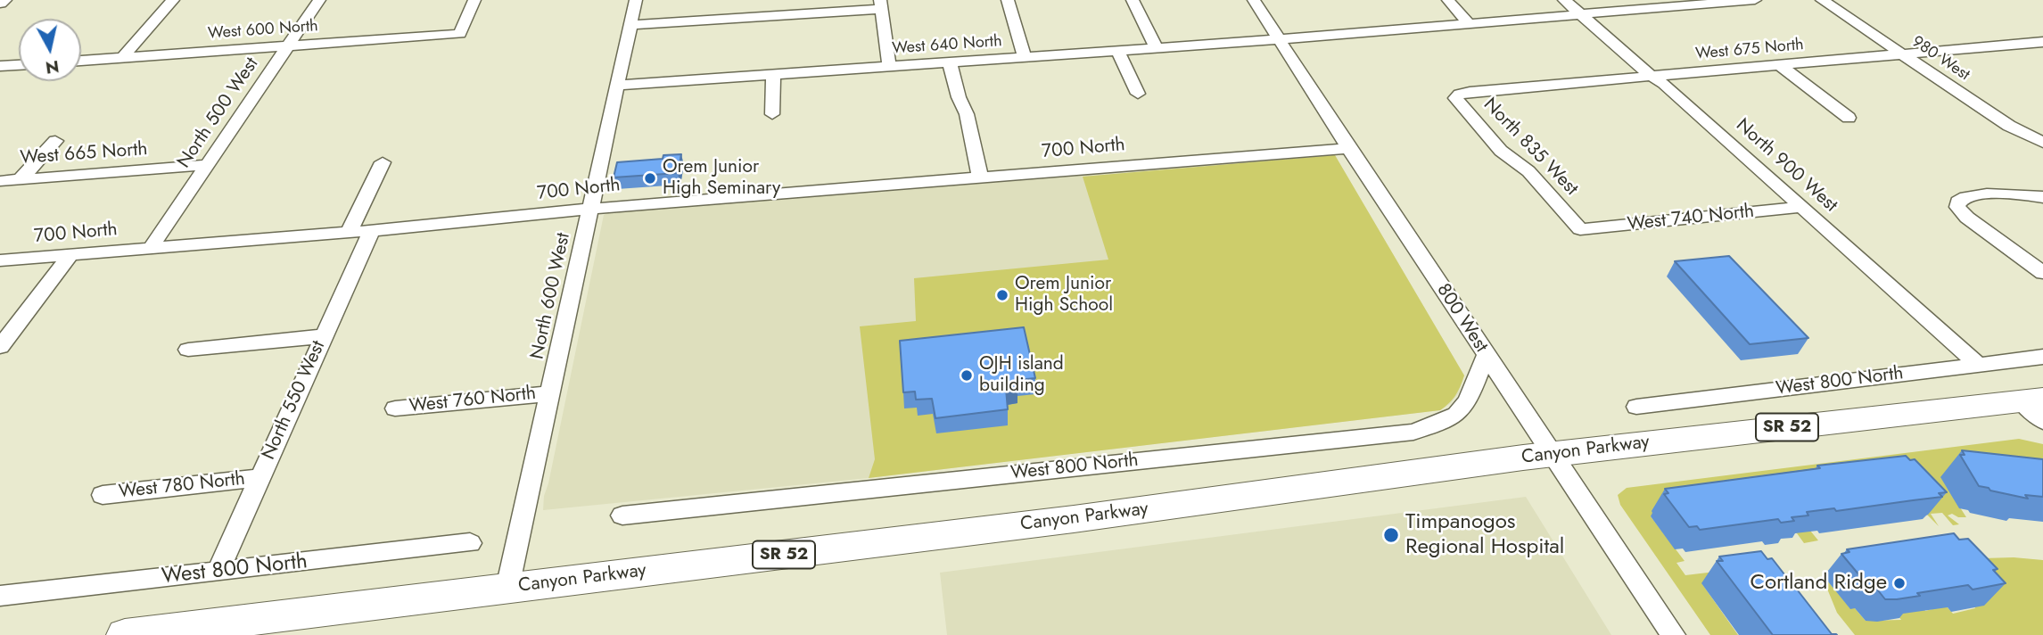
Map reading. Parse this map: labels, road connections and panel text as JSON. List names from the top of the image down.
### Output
{
  "streets": {
    "highway": ["SR 52", "Canyon Parkway"],
    "street": [
      "West 600 North",
      "West 640 North",
      "West 675 North",
      "980 West",
      "North 500 West",
      "North 835 West",
      "700 North",
      "West 665 North",
      "North 900 West",
      "West 740 North",
      "North 600 West",
      "800 West",
      "West 800 North",
      "North 550 West",
      "West 760 North",
      "West 780 North"
    ]
  },
  "crossings": [
    ["West 600 North", "North 500 West"],
    ["West 640 North", "North 900 West"],
    ["West 640 North", "North 600 West"],
    ["West 640 North", "800 West"],
    ["West 675 North", "980 West"],
    ["West 675 North", "North 835 West"],
    ["West 675 North", "North 900 West"],
    ["North 500 West", "700 North"],
    ["North 500 West", "West 665 North"],
    ["North 835 West", "West 740 North"],
    ["700 North", "North 600 West"],
    ["700 North", "800 West"],
    ["700 North", "North 550 West"],
    ["North 900 West", "West 740 North"],
    ["North 900 West", "West 800 North"],
    ["North 600 West", "West 760 North"],
    ["North 600 West", "Canyon Parkway"],
    ["800 West", "West 800 North"],
    ["800 West", "Canyon Parkway"],
    ["West 800 North", "North 550 West"],
    ["North 550 West", "West 780 North"]
  ],
  "places": [
    "Orem Junior High Seminary",
    "Orem Junior High School",
    "OJH island building",
    "Timpanogos Regional Hospital",
    "Cortland Ridge"
  ],
  "north": "bottom"
}
